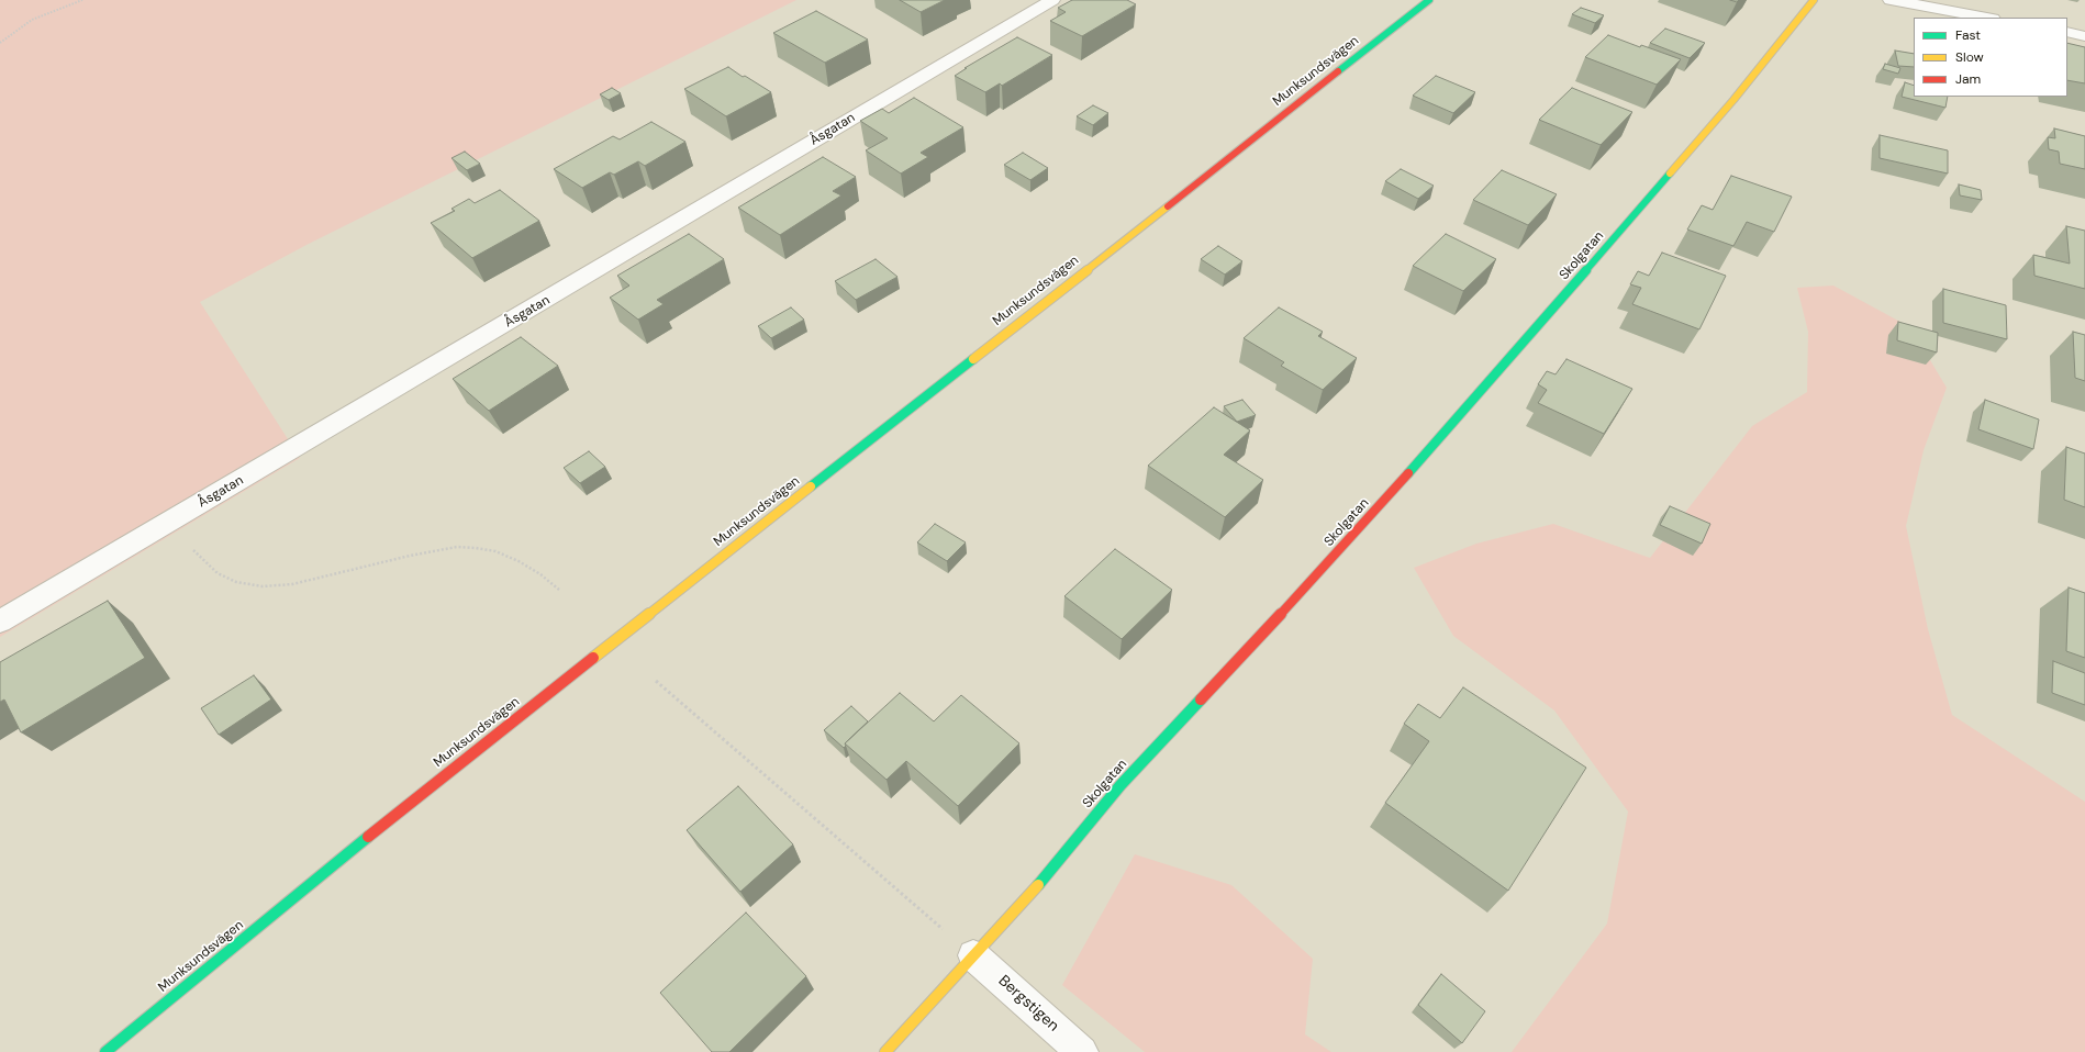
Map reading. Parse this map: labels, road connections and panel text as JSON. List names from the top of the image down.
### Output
{
  "streets": {
    "street": [
      "Munksundsvägen",
      "Åsgatan",
      "Skolgatan",
      "Bergstigen"
    ]
  },
  "crossings": [
    ["Skolgatan", "Bergstigen"]
  ],
  "legend": ["Fast", "Slow", "Jam"]
}
